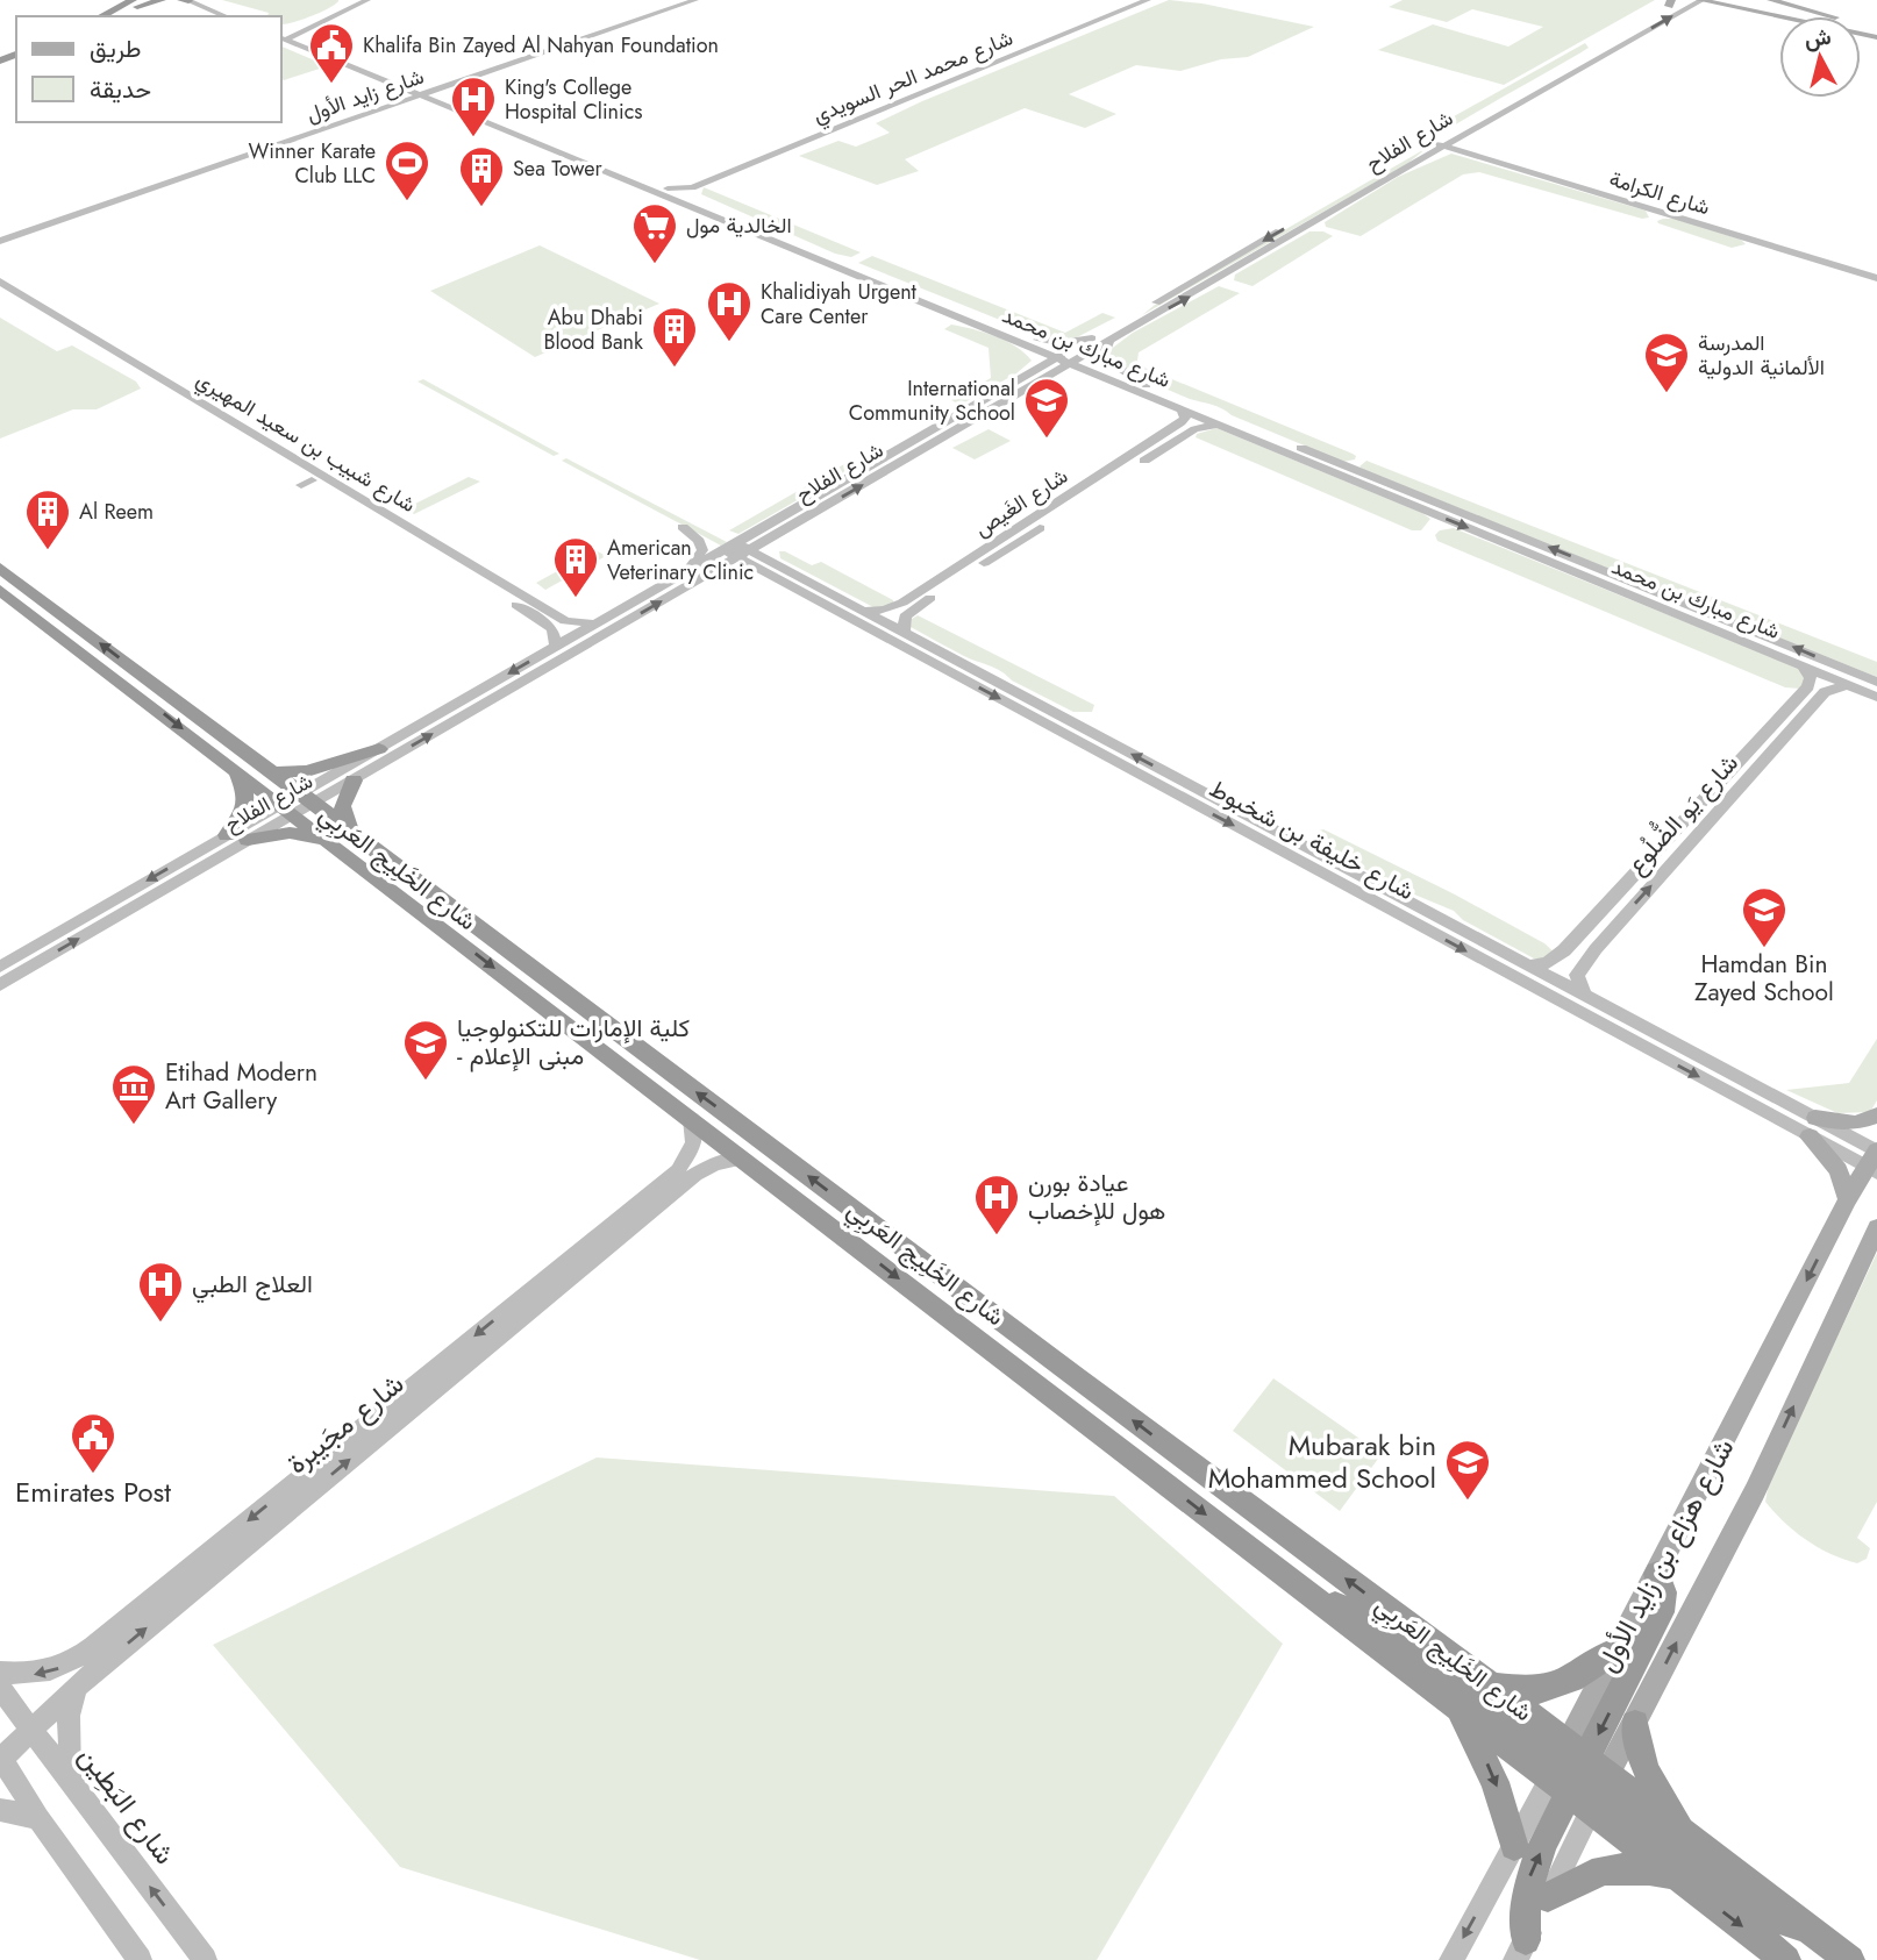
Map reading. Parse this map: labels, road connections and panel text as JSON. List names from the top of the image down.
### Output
{
  "streets": {
    "highway": ["شارع الخَلِيج العَربِي"],
    "main road": [
      "شارع محمد الحر السويدي",
      "شارع زايد الأول",
      "شارع الفلاح",
      "شارع الكرامة",
      "شارع مبارك بن محمد",
      "شارع شبيب بن سعيد المهيري",
      "شارع الغَيص",
      "شارع يَو الضُّلُوع",
      "شارع خليفة بن شخبوط",
      "شارع مجَيبرة",
      "شارع هزاع بن زايد الأول",
      "شارع البَطِين"
    ]
  },
  "crossings": [
    ["شارع محمد الحر السويدي", "شارع مبارك بن محمد"],
    ["شارع زايد الأول", "شارع مبارك بن محمد"],
    ["شارع الفلاح", "شارع الكرامة"],
    ["شارع الفلاح", "شارع مبارك بن محمد"],
    ["شارع الفلاح", "شارع شبيب بن سعيد المهيري"],
    ["شارع الفلاح", "شارع خليفة بن شخبوط"],
    ["شارع الفلاح", "شارع الخَلِيج العَربِي"],
    ["شارع مبارك بن محمد", "شارع الغَيص"],
    ["شارع مبارك بن محمد", "شارع يَو الضُّلُوع"],
    ["شارع الغَيص", "شارع خليفة بن شخبوط"],
    ["شارع يَو الضُّلُوع", "شارع خليفة بن شخبوط"],
    ["شارع خليفة بن شخبوط", "شارع هزاع بن زايد الأول"],
    ["شارع الخَلِيج العَربِي", "شارع مجَيبرة"],
    ["شارع الخَلِيج العَربِي", "شارع هزاع بن زايد الأول"],
    ["شارع مجَيبرة", "شارع البَطِين"]
  ],
  "places": {
    "public building": ["Khalifa Bin Zayed Al Nahyan Foundation", "Emirates Post"],
    "hospital": [
      "King's College Hospital Clinics",
      "Khalidiyah Urgent Care Center",
      "عيادة بورن هول للإخصاب",
      "العلاج الطبي"
    ],
    "sports": ["Winner Karate Club LLC"],
    "building": [
      "Sea Tower",
      "Abu Dhabi Blood Bank",
      "Al Reem",
      "American Veterinary Clinic"
    ],
    "supermarket": ["الخالدية مول"],
    "school or university": [
      "المدرسة الألمانية الدولية",
      "International Community School",
      "Hamdan Bin Zayed School",
      "كلية الإمارات للتكنولوجيا - مبنى الإعلام",
      "Mubarak bin Mohammed School"
    ],
    "museum": ["Etihad Modern Art Gallery"]
  },
  "legend": ["طريق", "حديقة"],
  "north": "top"
}
